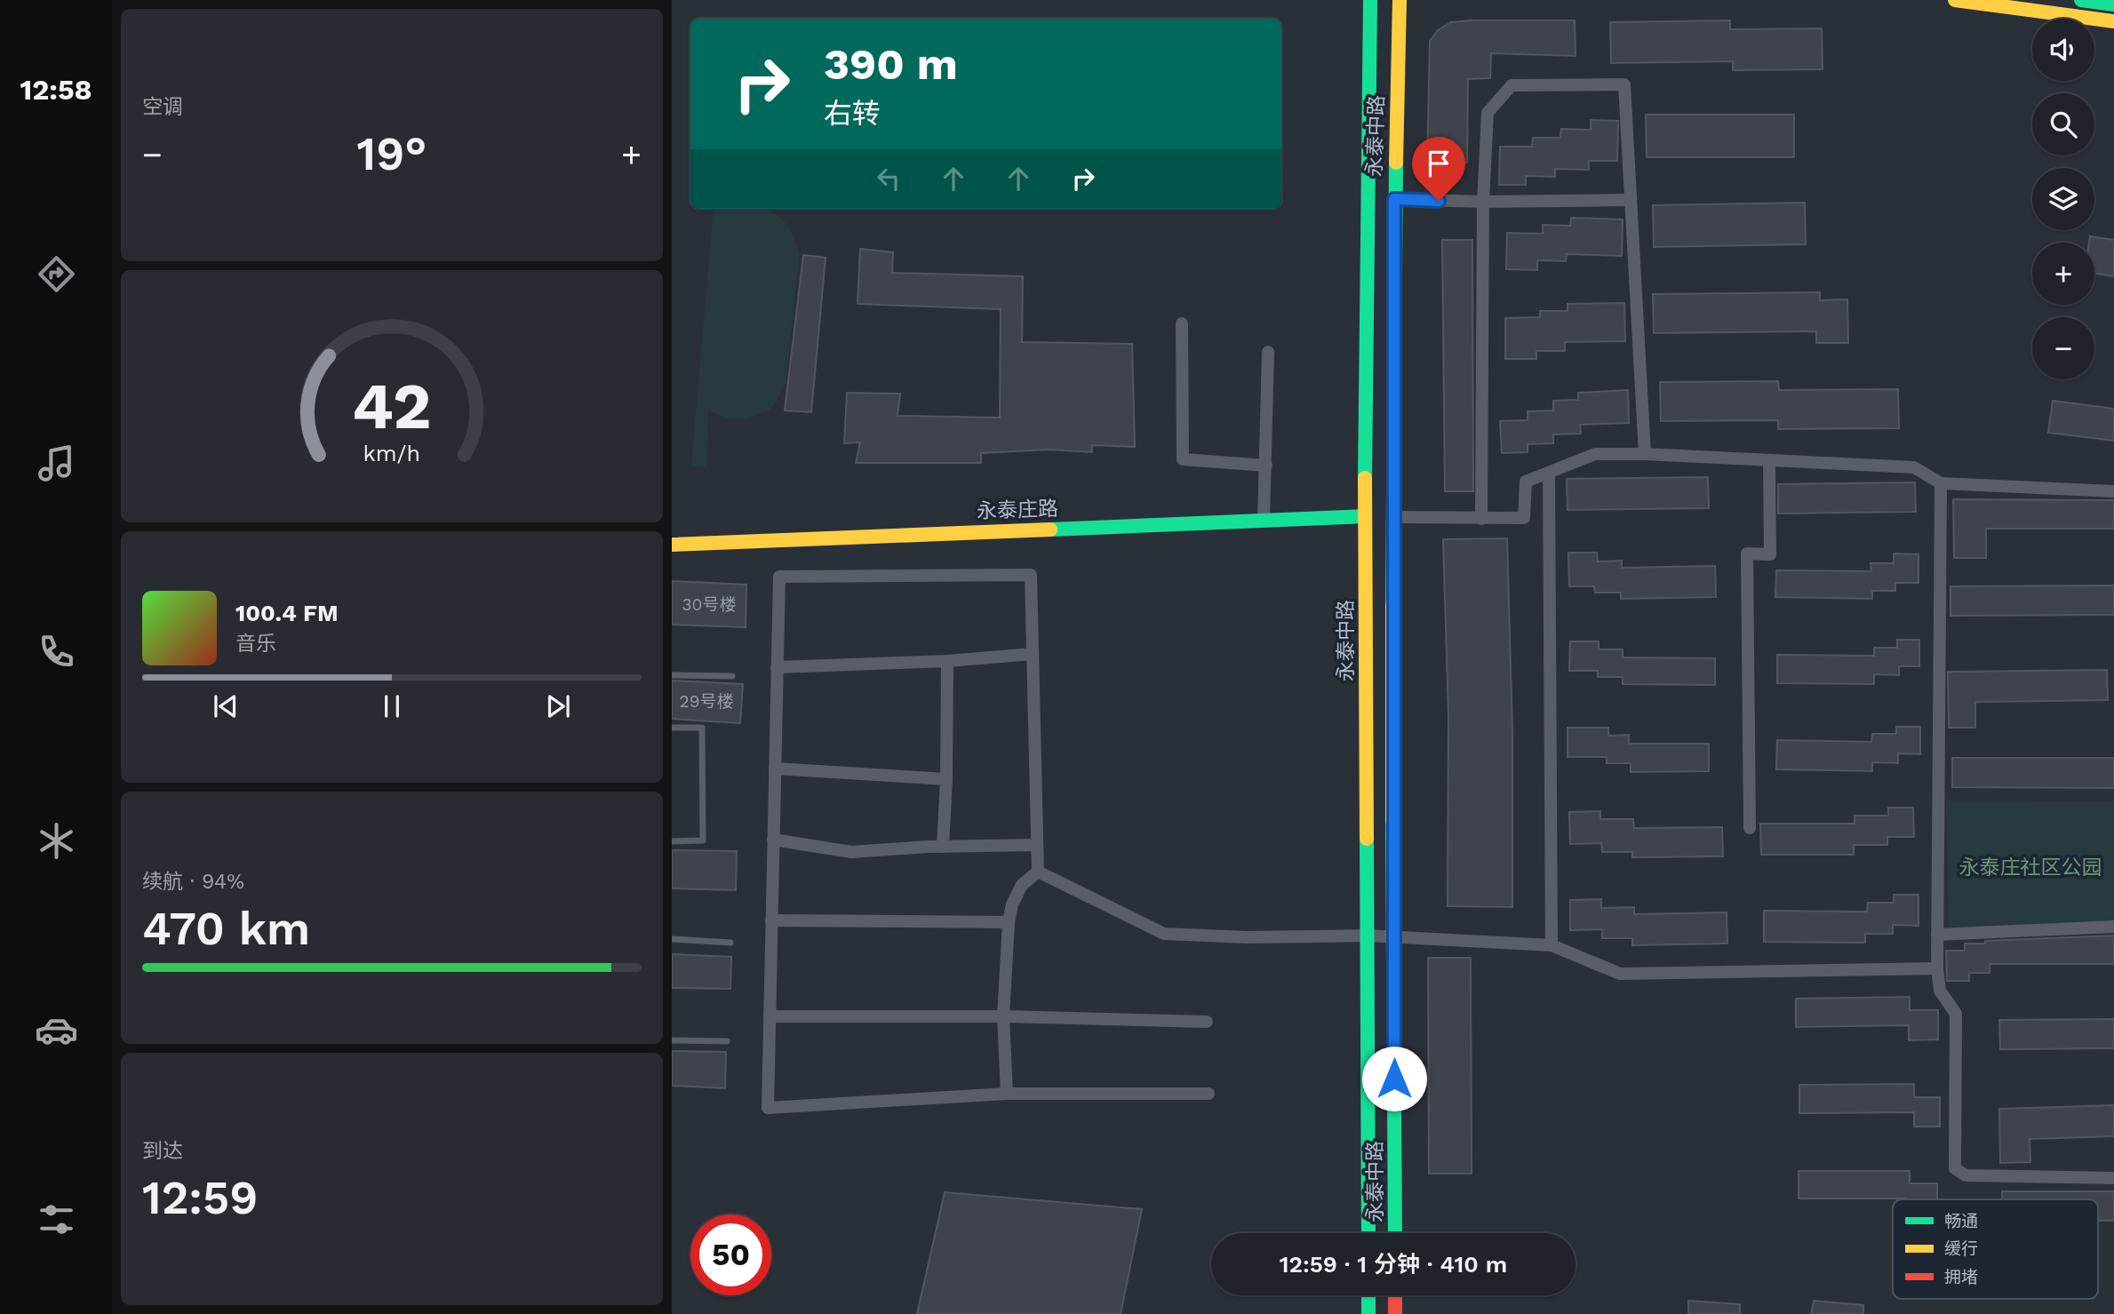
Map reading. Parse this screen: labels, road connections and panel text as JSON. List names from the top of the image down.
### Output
{
  "streets": {
    "main road": ["永泰中路", "永泰庄路"]
  },
  "crossings": [
    ["永泰中路", "永泰庄路"]
  ],
  "parks": ["永泰庄社区公园"],
  "house_numbers": ["30号楼", "29号楼"],
  "legend": ["畅通", "缓行", "拥堵"],
  "page": {
    "tabs": "12:58",
    "tile": [
      "空调",
      ["续航 · 94%", "470 km"],
      ["到达", "12:59"]
    ],
    "map_buttons": ["+", "−"],
    "turn": ["390 m", "右转"],
    "heat": ["−", "19°", "+"],
    "song": ["100.4 FM", "音乐"],
    "limit": "50",
    "trip": "12:59 · 1 分钟 · 410 m",
    "gauge": ["42", "km/h"]
  }
}
